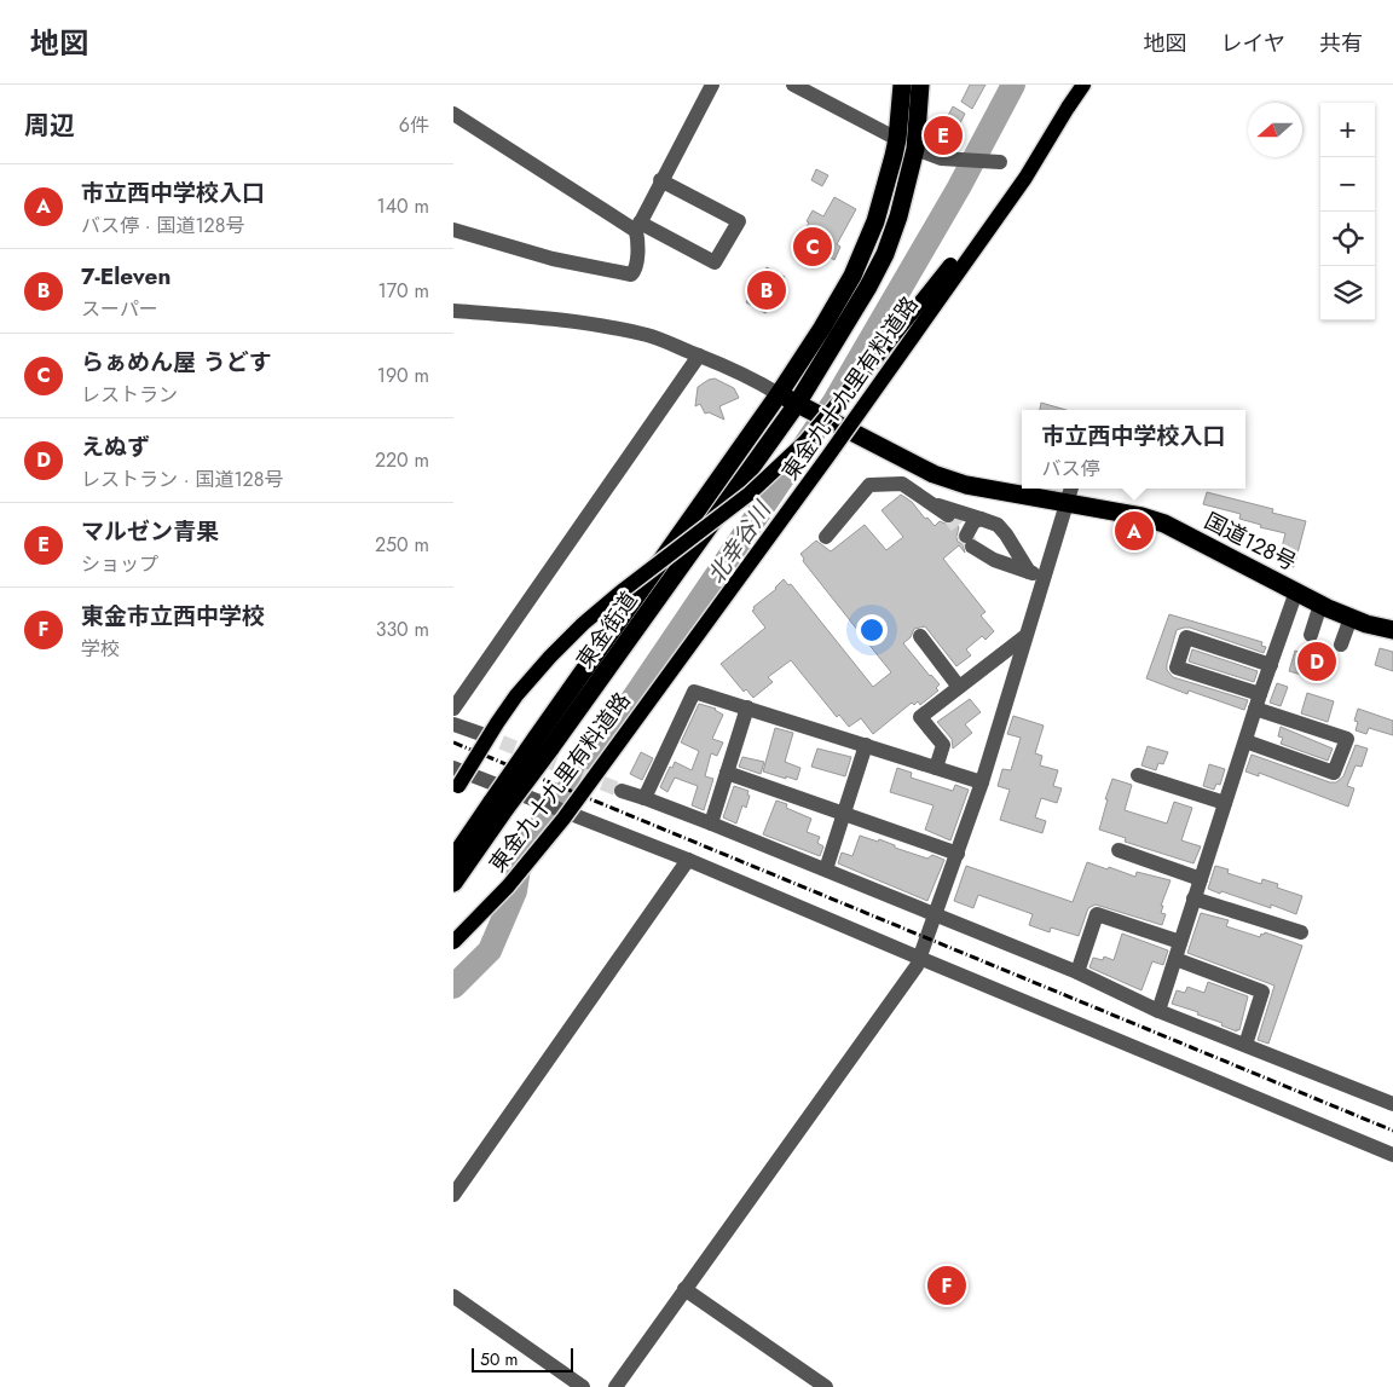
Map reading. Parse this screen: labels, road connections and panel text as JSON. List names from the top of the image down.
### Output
{
  "streets": {
    "highway": ["国道128号", "東金街道"],
    "main road": ["東金九十九里有料道路"]
  },
  "crossings": [
    ["国道128号", "東金街道"]
  ],
  "water": ["北幸谷川"],
  "scale_bar": "50 m",
  "north": "left",
  "page": {
    "header": "地図",
    "nav": ["地図", "レイヤ", "共有"],
    "heading": ["周辺", "6件"],
    "map_buttons": ["+", "−"],
    "pins": [
      "E",
      "C",
      "B",
      "A",
      "D",
      "F"
    ],
    "list": [
      {
        "mark": "A",
        "name": "市立西中学校入口",
        "note": "バス停 · 国道128号",
        "value": "140 m"
      },
      {
        "mark": "B",
        "name": "7-Eleven",
        "note": "スーパー",
        "value": "170 m"
      },
      {
        "mark": "C",
        "name": "らぁめん屋 うどす",
        "note": "レストラン",
        "value": "190 m"
      },
      {
        "mark": "D",
        "name": "えぬず",
        "note": "レストラン · 国道128号",
        "value": "220 m"
      },
      {
        "mark": "E",
        "name": "マルゼン青果",
        "note": "ショップ",
        "value": "250 m"
      },
      {
        "mark": "F",
        "name": "東金市立西中学校",
        "note": "学校",
        "value": "330 m"
      }
    ],
    "popup": ["市立西中学校入口", "バス停"],
    "scale": "50 m"
  }
}
